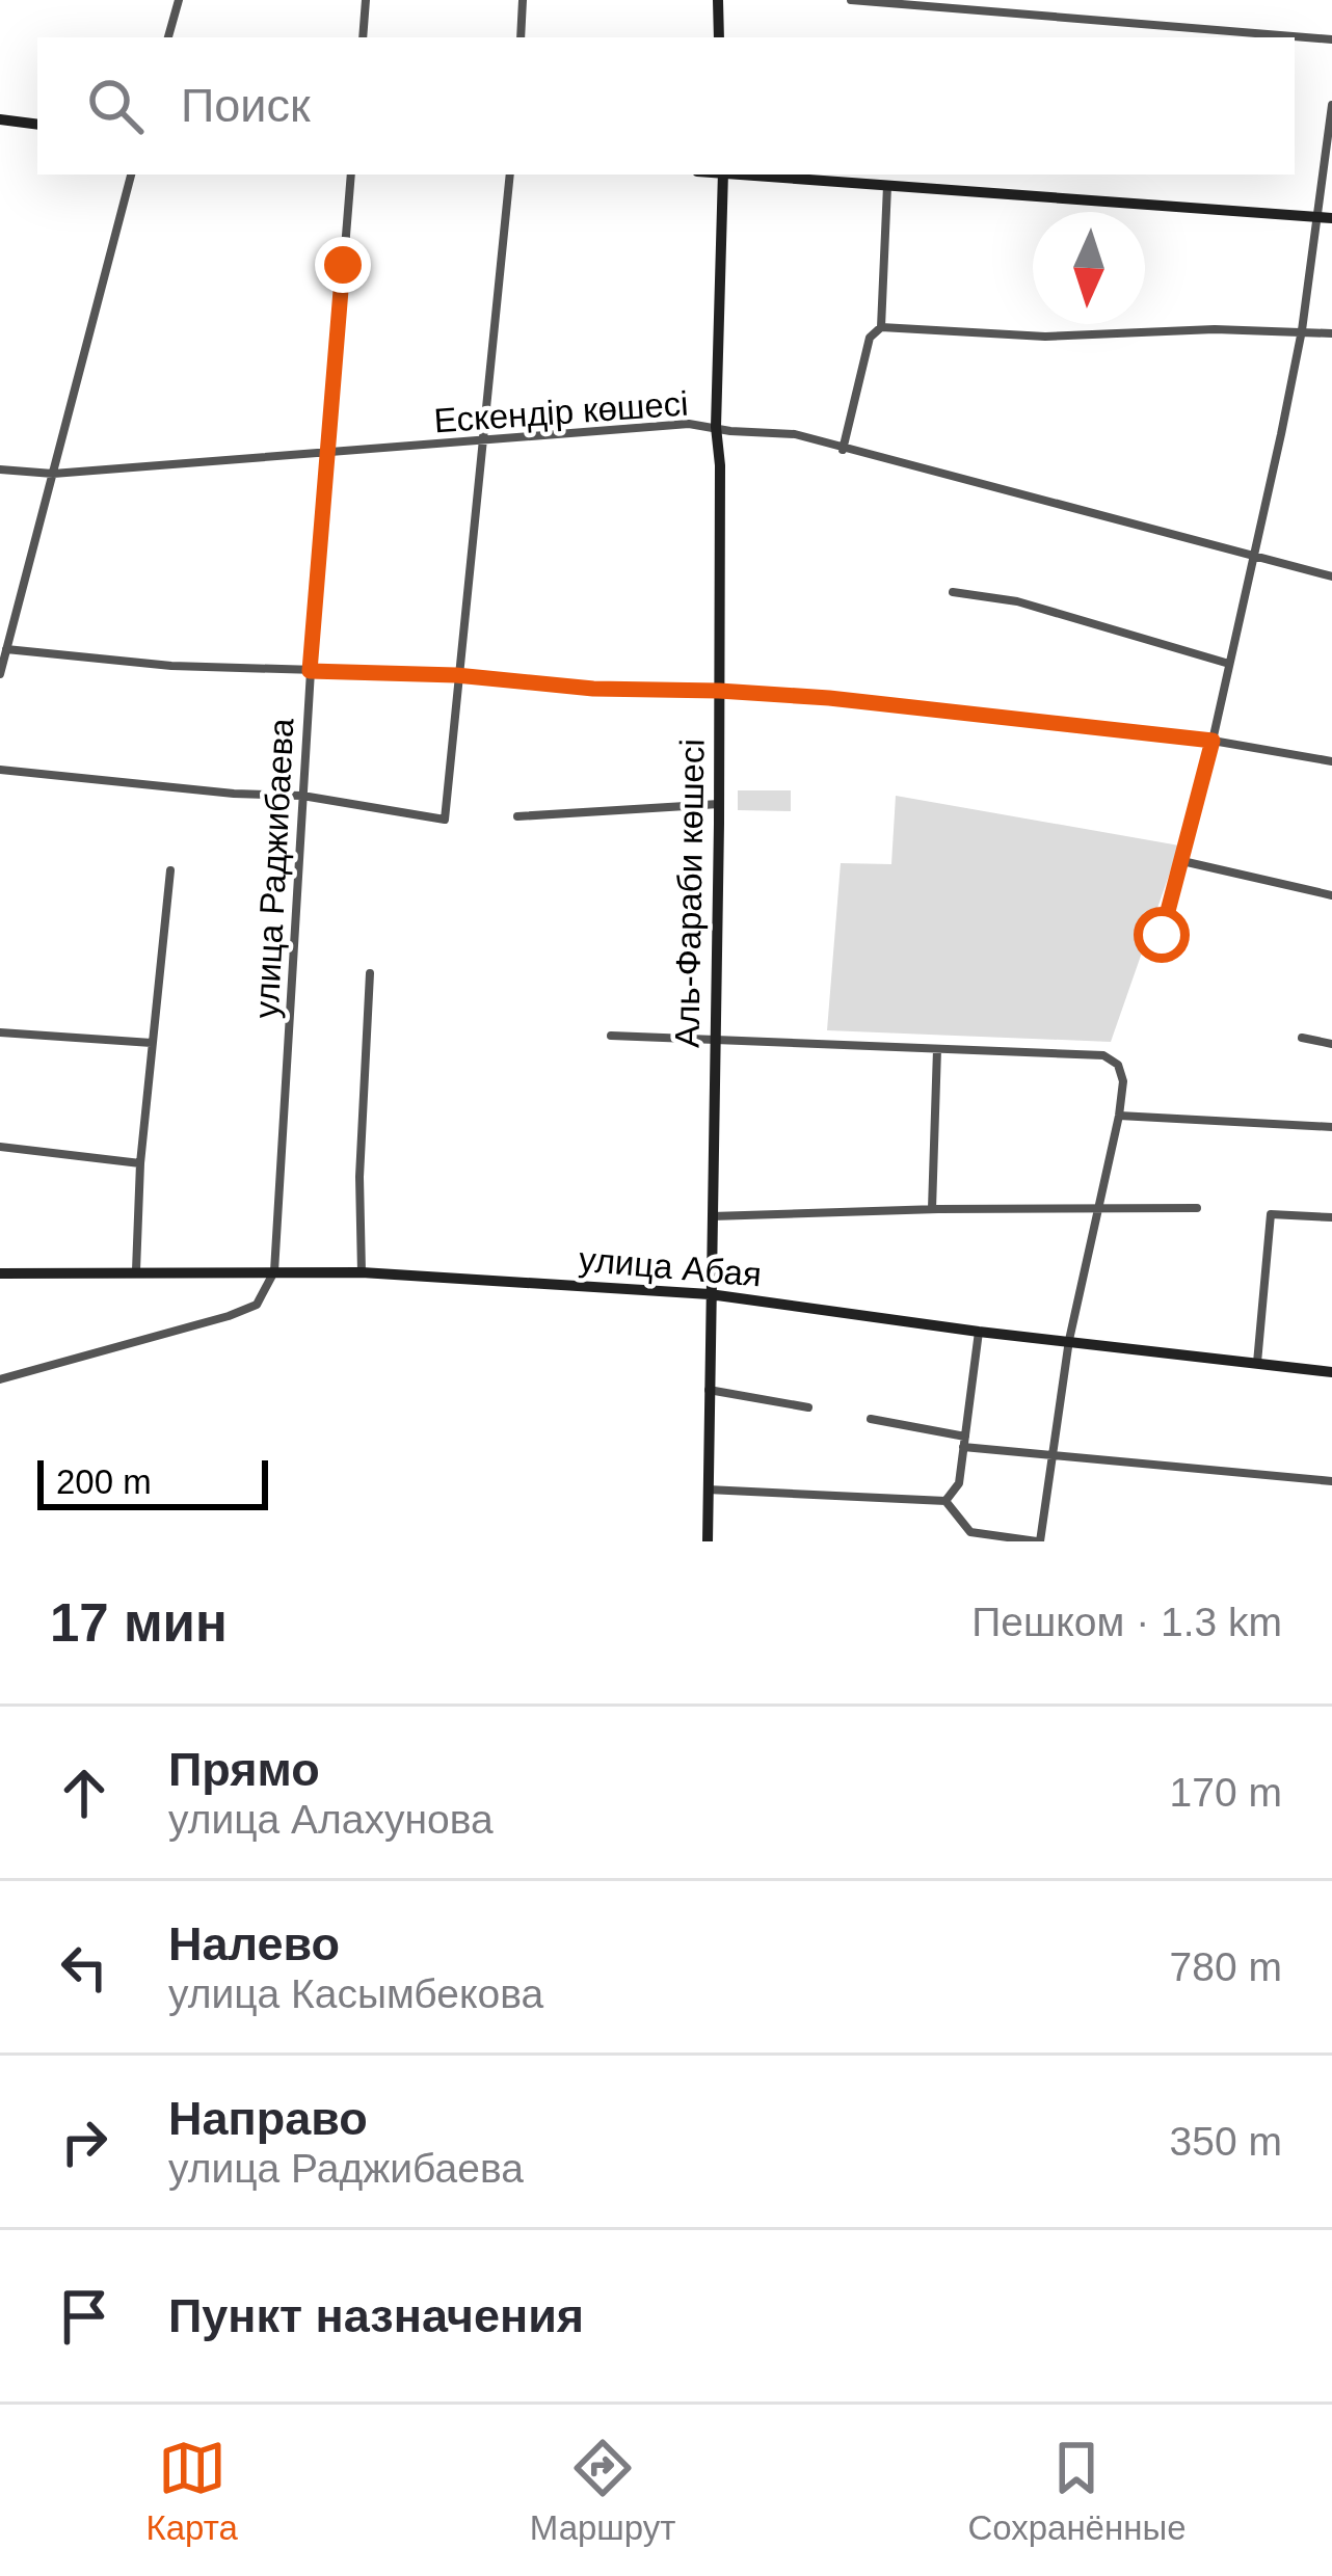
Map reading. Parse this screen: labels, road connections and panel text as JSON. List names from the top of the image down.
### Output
{
  "streets": {
    "main road": ["Аль-Фараби көшесі", "улица Абая"],
    "street": ["Ескендір көшесі", "улица Раджибаева"]
  },
  "crossings": [
    ["Ескендір көшесі", "улица Раджибаева"],
    ["Ескендір көшесі", "Аль-Фараби көшесі"],
    ["улица Раджибаева", "улица Абая"],
    ["Аль-Фараби көшесі", "улица Абая"]
  ],
  "scale_bar": "200 m",
  "north": "bottom",
  "page": {
    "search": "Поиск",
    "scale": "200 m",
    "heading": ["17 мин", "Пешком · 1.3 km"],
    "list": [
      ["Прямо", "улица Алахунова", "170 m"],
      ["Налево", "улица Касымбекова", "780 m"],
      ["Направо", "улица Раджибаева", "350 m"],
      "Пункт назначения"
    ],
    "nav": ["Карта", "Маршрут", "Сохранённые"]
  }
}
